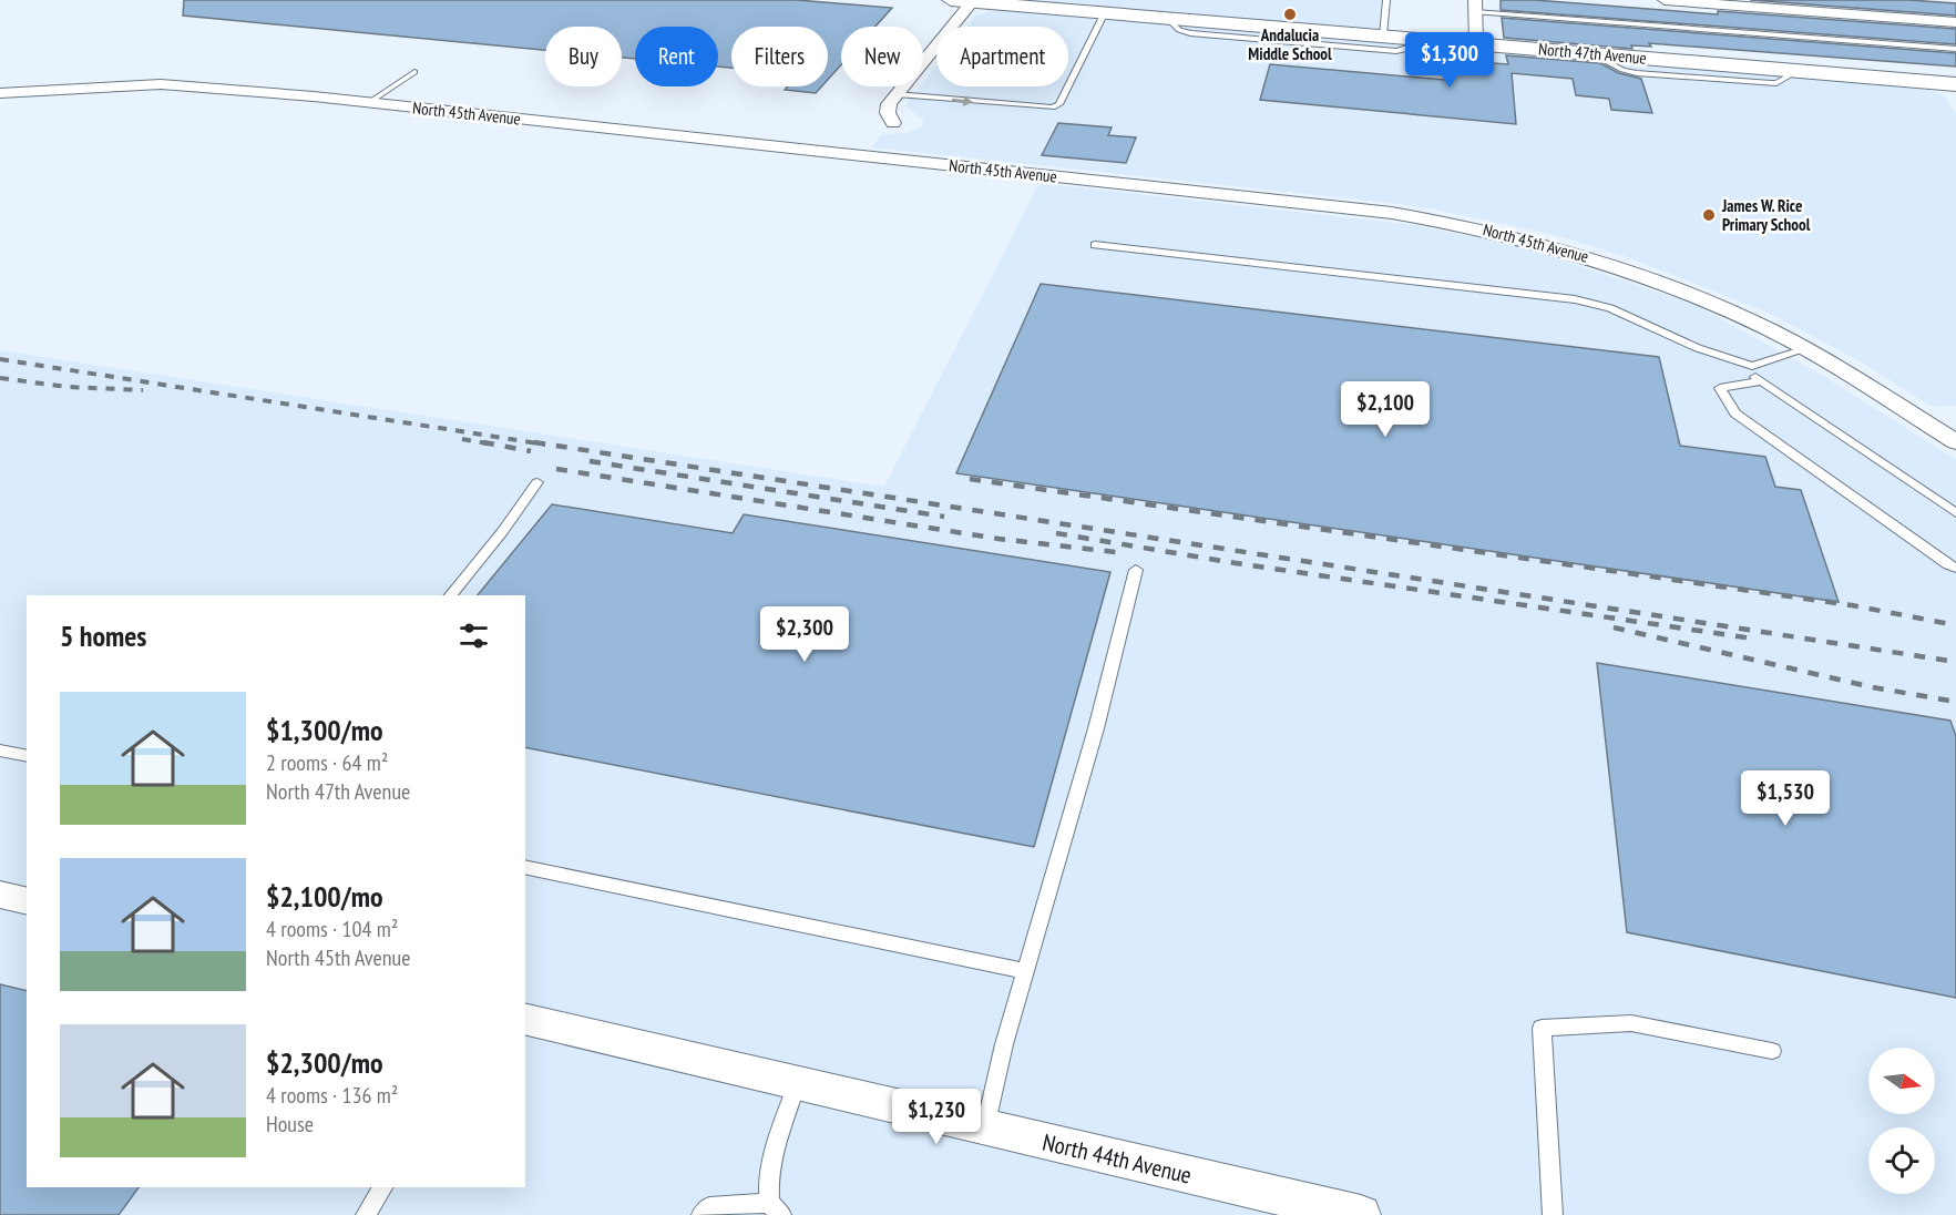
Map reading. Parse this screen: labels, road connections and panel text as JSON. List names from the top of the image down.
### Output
{
  "streets": {
    "street": ["North 47th Avenue", "North 45th Avenue", "North 44th Avenue"]
  },
  "places": ["Andalucia Middle School", "James W. Rice Primary School"],
  "north": "right",
  "page": {
    "chip": [
      "Buy",
      "Rent",
      "Filters",
      "New",
      "Apartment"
    ],
    "price": [
      "$1,300",
      "$2,100",
      "$2,300",
      "$1,530",
      "$1,230"
    ],
    "heading": "5 homes",
    "list": [
      {
        "name": "$1,300/mo",
        "note": "2 rooms · 64 m² · North 47th Avenue"
      },
      {
        "name": "$2,100/mo",
        "note": "4 rooms · 104 m² · North 45th Avenue"
      },
      {
        "name": "$2,300/mo",
        "note": "4 rooms · 136 m² · House"
      }
    ]
  }
}
